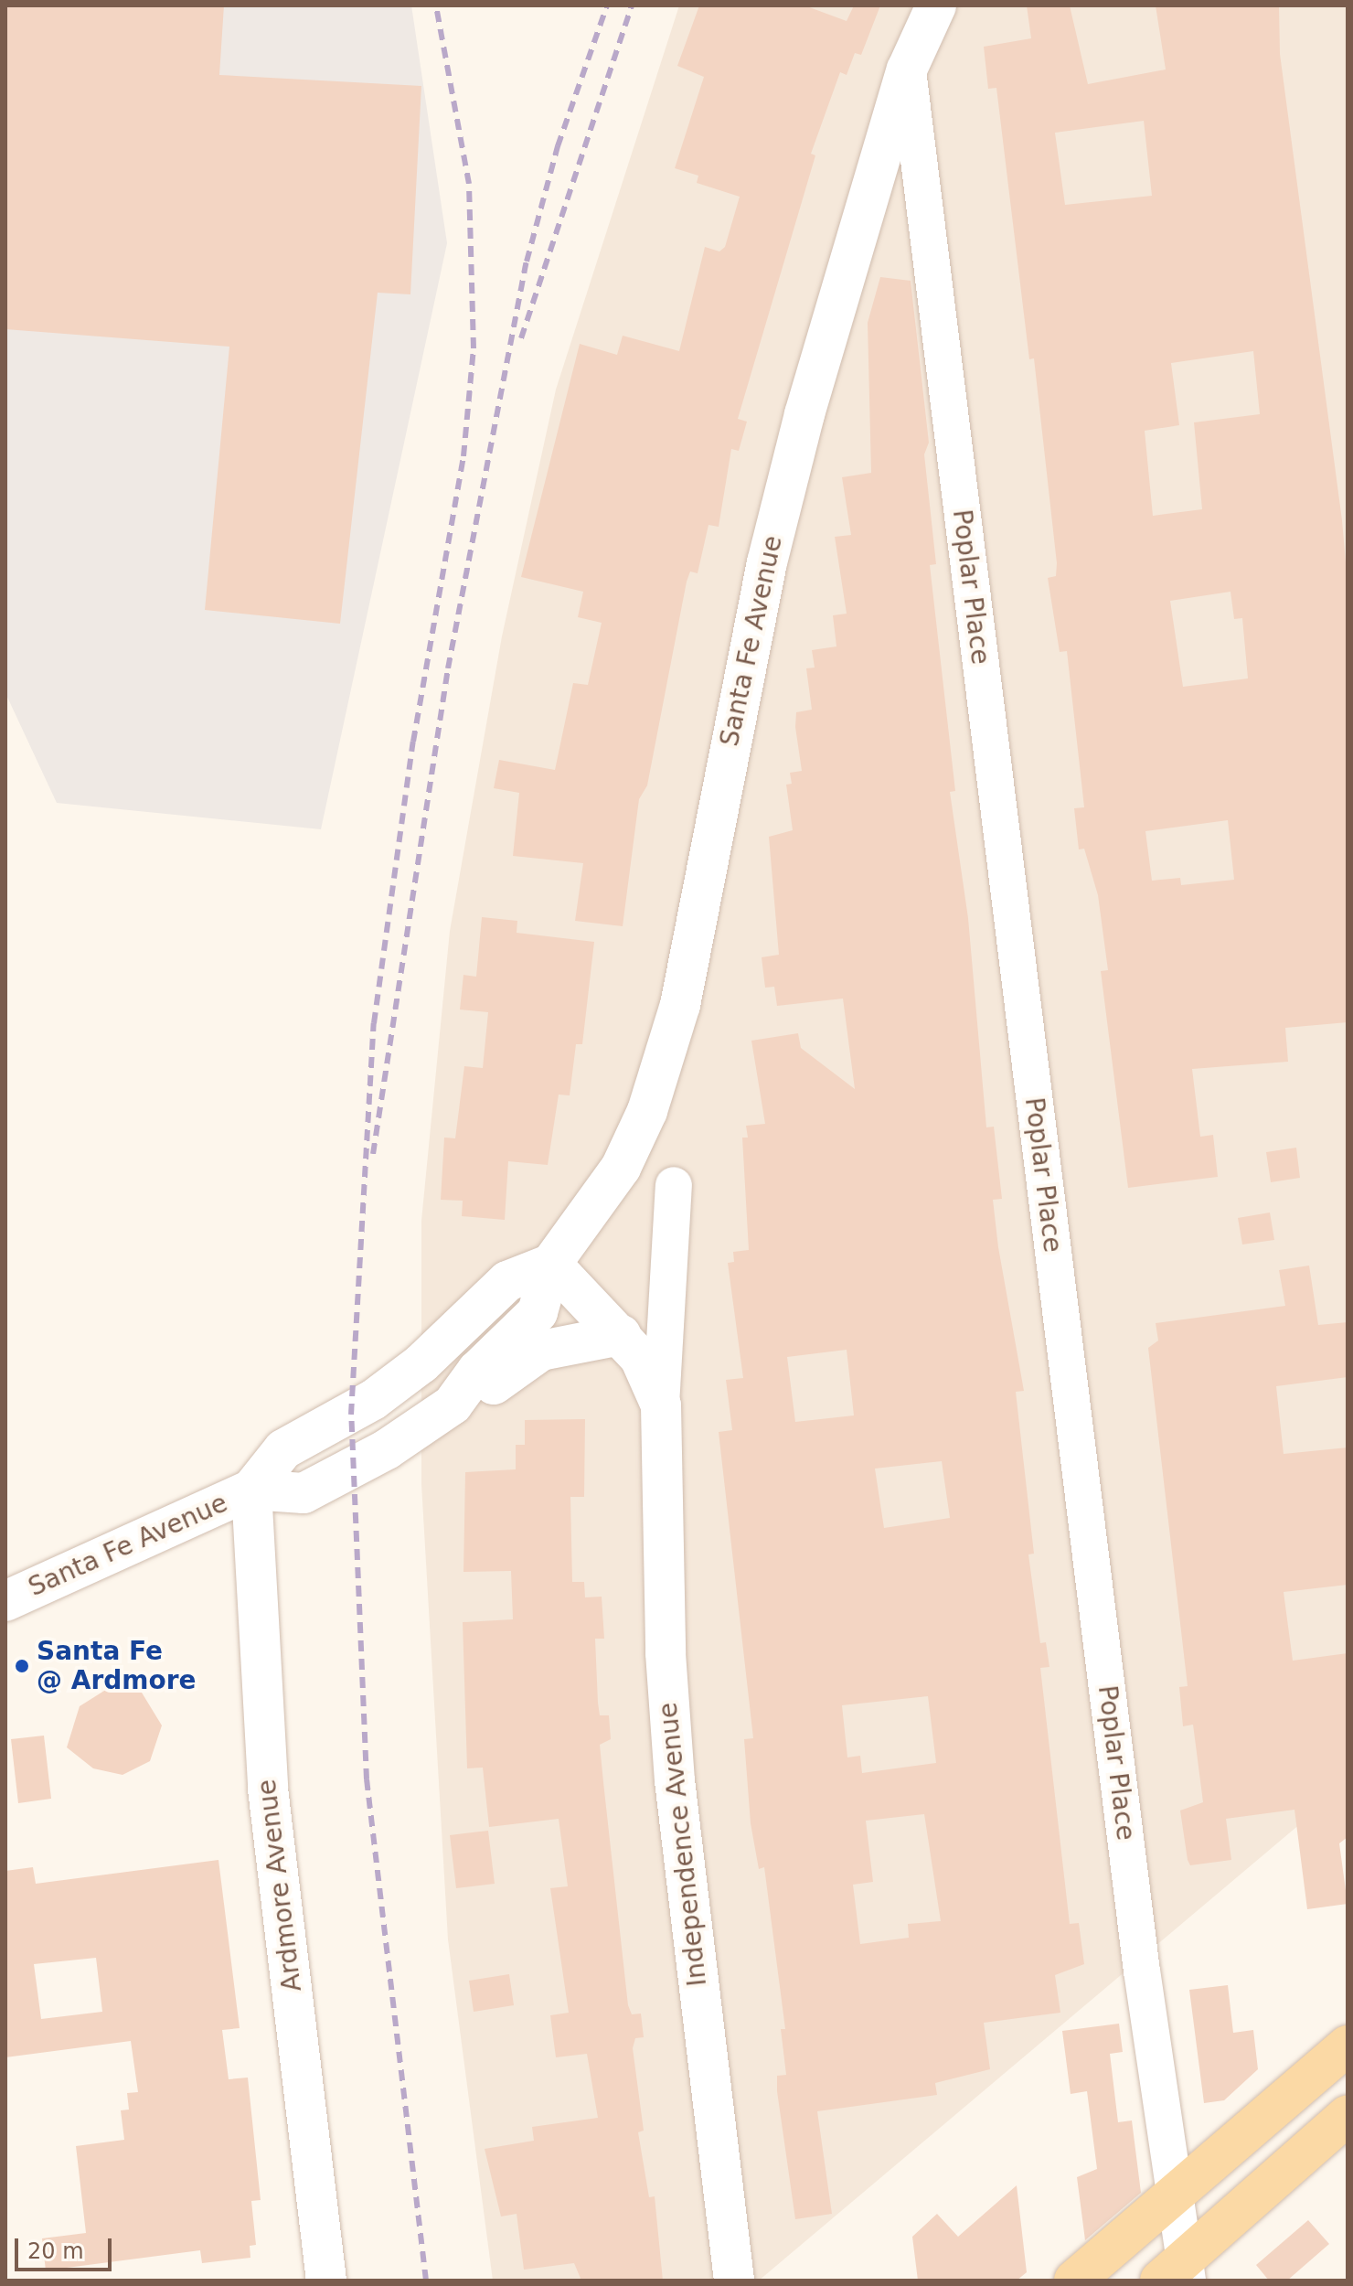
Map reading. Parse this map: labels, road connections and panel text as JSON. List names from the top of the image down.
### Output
{
  "streets": {
    "main road": ["Santa Fe Avenue", "Independence Avenue", "Ardmore Avenue"],
    "street": ["Poplar Place"]
  },
  "crossings": [
    ["Poplar Place", "Santa Fe Avenue"],
    ["Santa Fe Avenue", "Independence Avenue"],
    ["Santa Fe Avenue", "Ardmore Avenue"]
  ],
  "places": ["Santa Fe @ Ardmore"],
  "scale_bar": "20 m"
}
